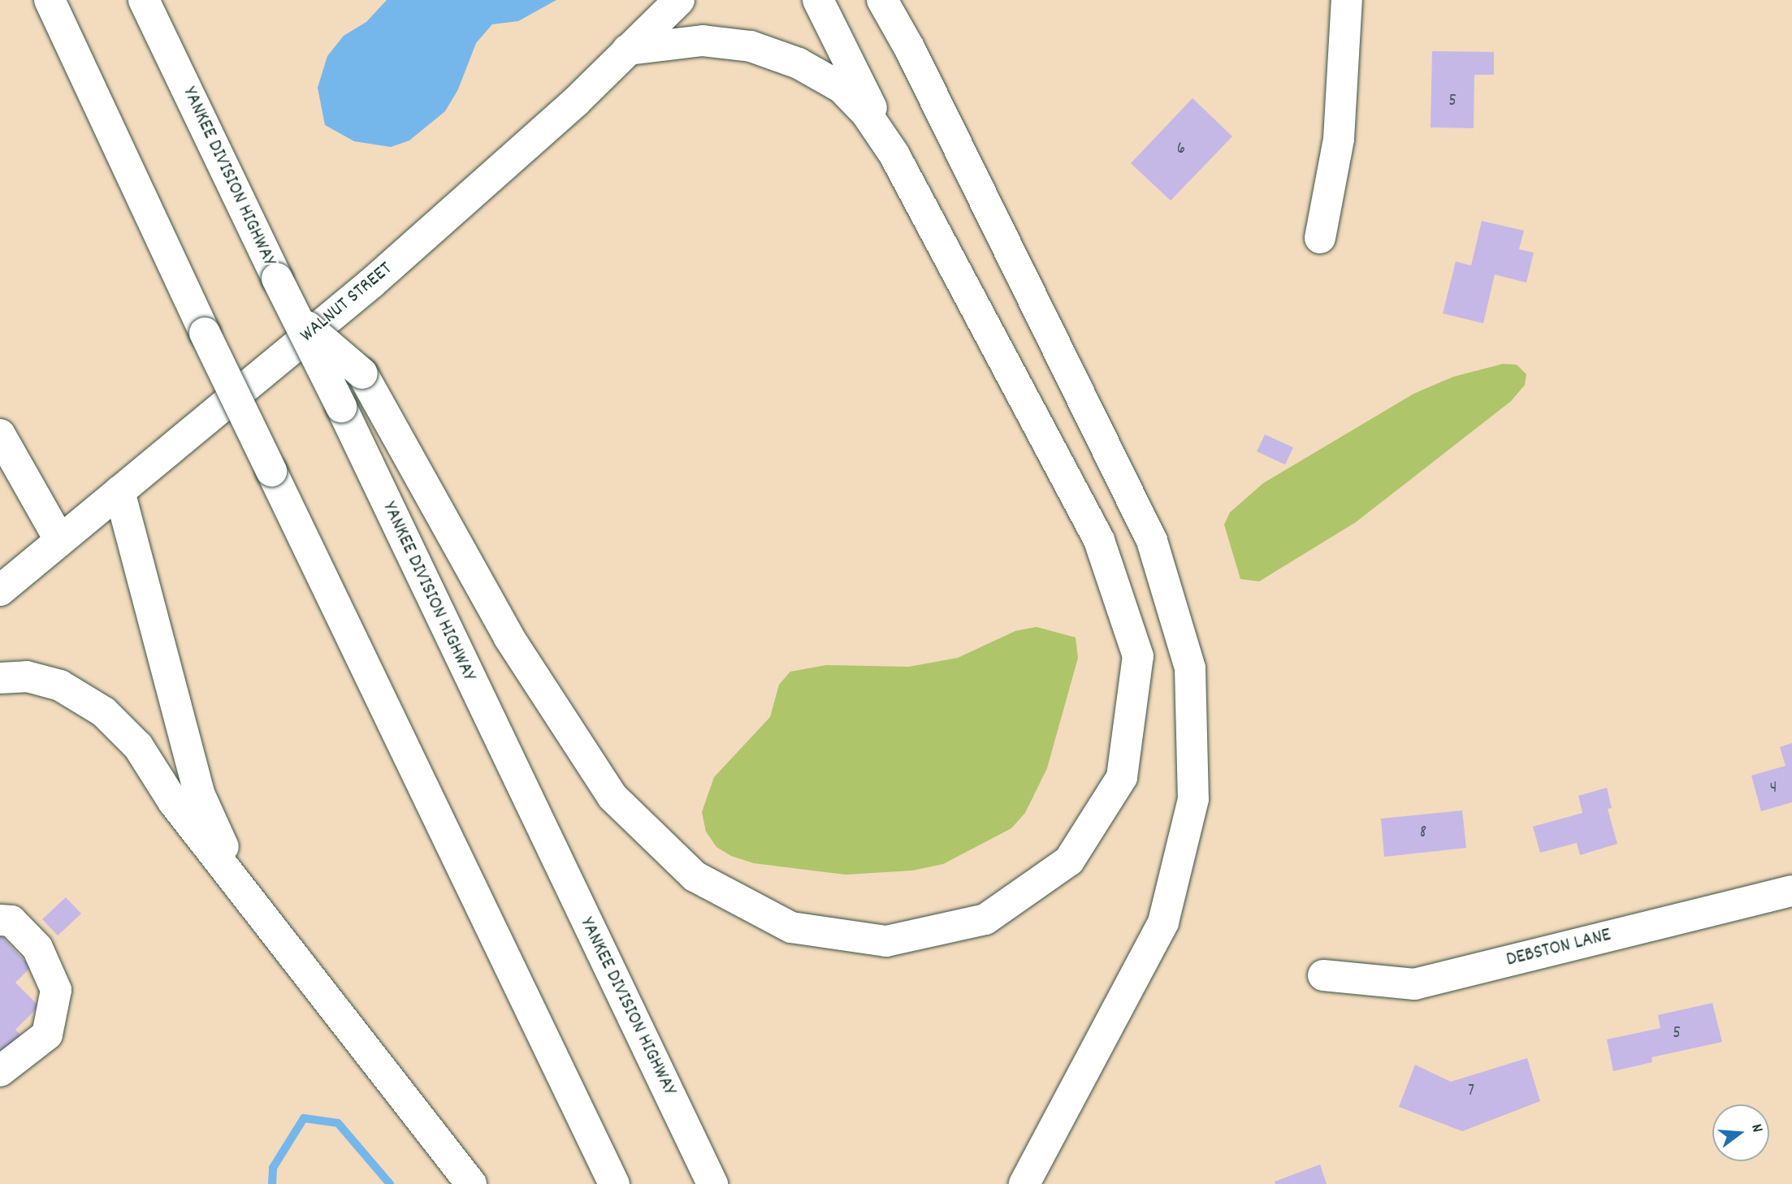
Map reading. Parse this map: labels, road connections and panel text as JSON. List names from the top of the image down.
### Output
{
  "streets": {
    "main road": ["YANKEE DIVISION HIGHWAY", "WALNUT STREET", "DEBSTON LANE"]
  },
  "house_numbers": [
    "5",
    "6",
    "4",
    "8",
    "5",
    "7"
  ],
  "north": "right"
}
